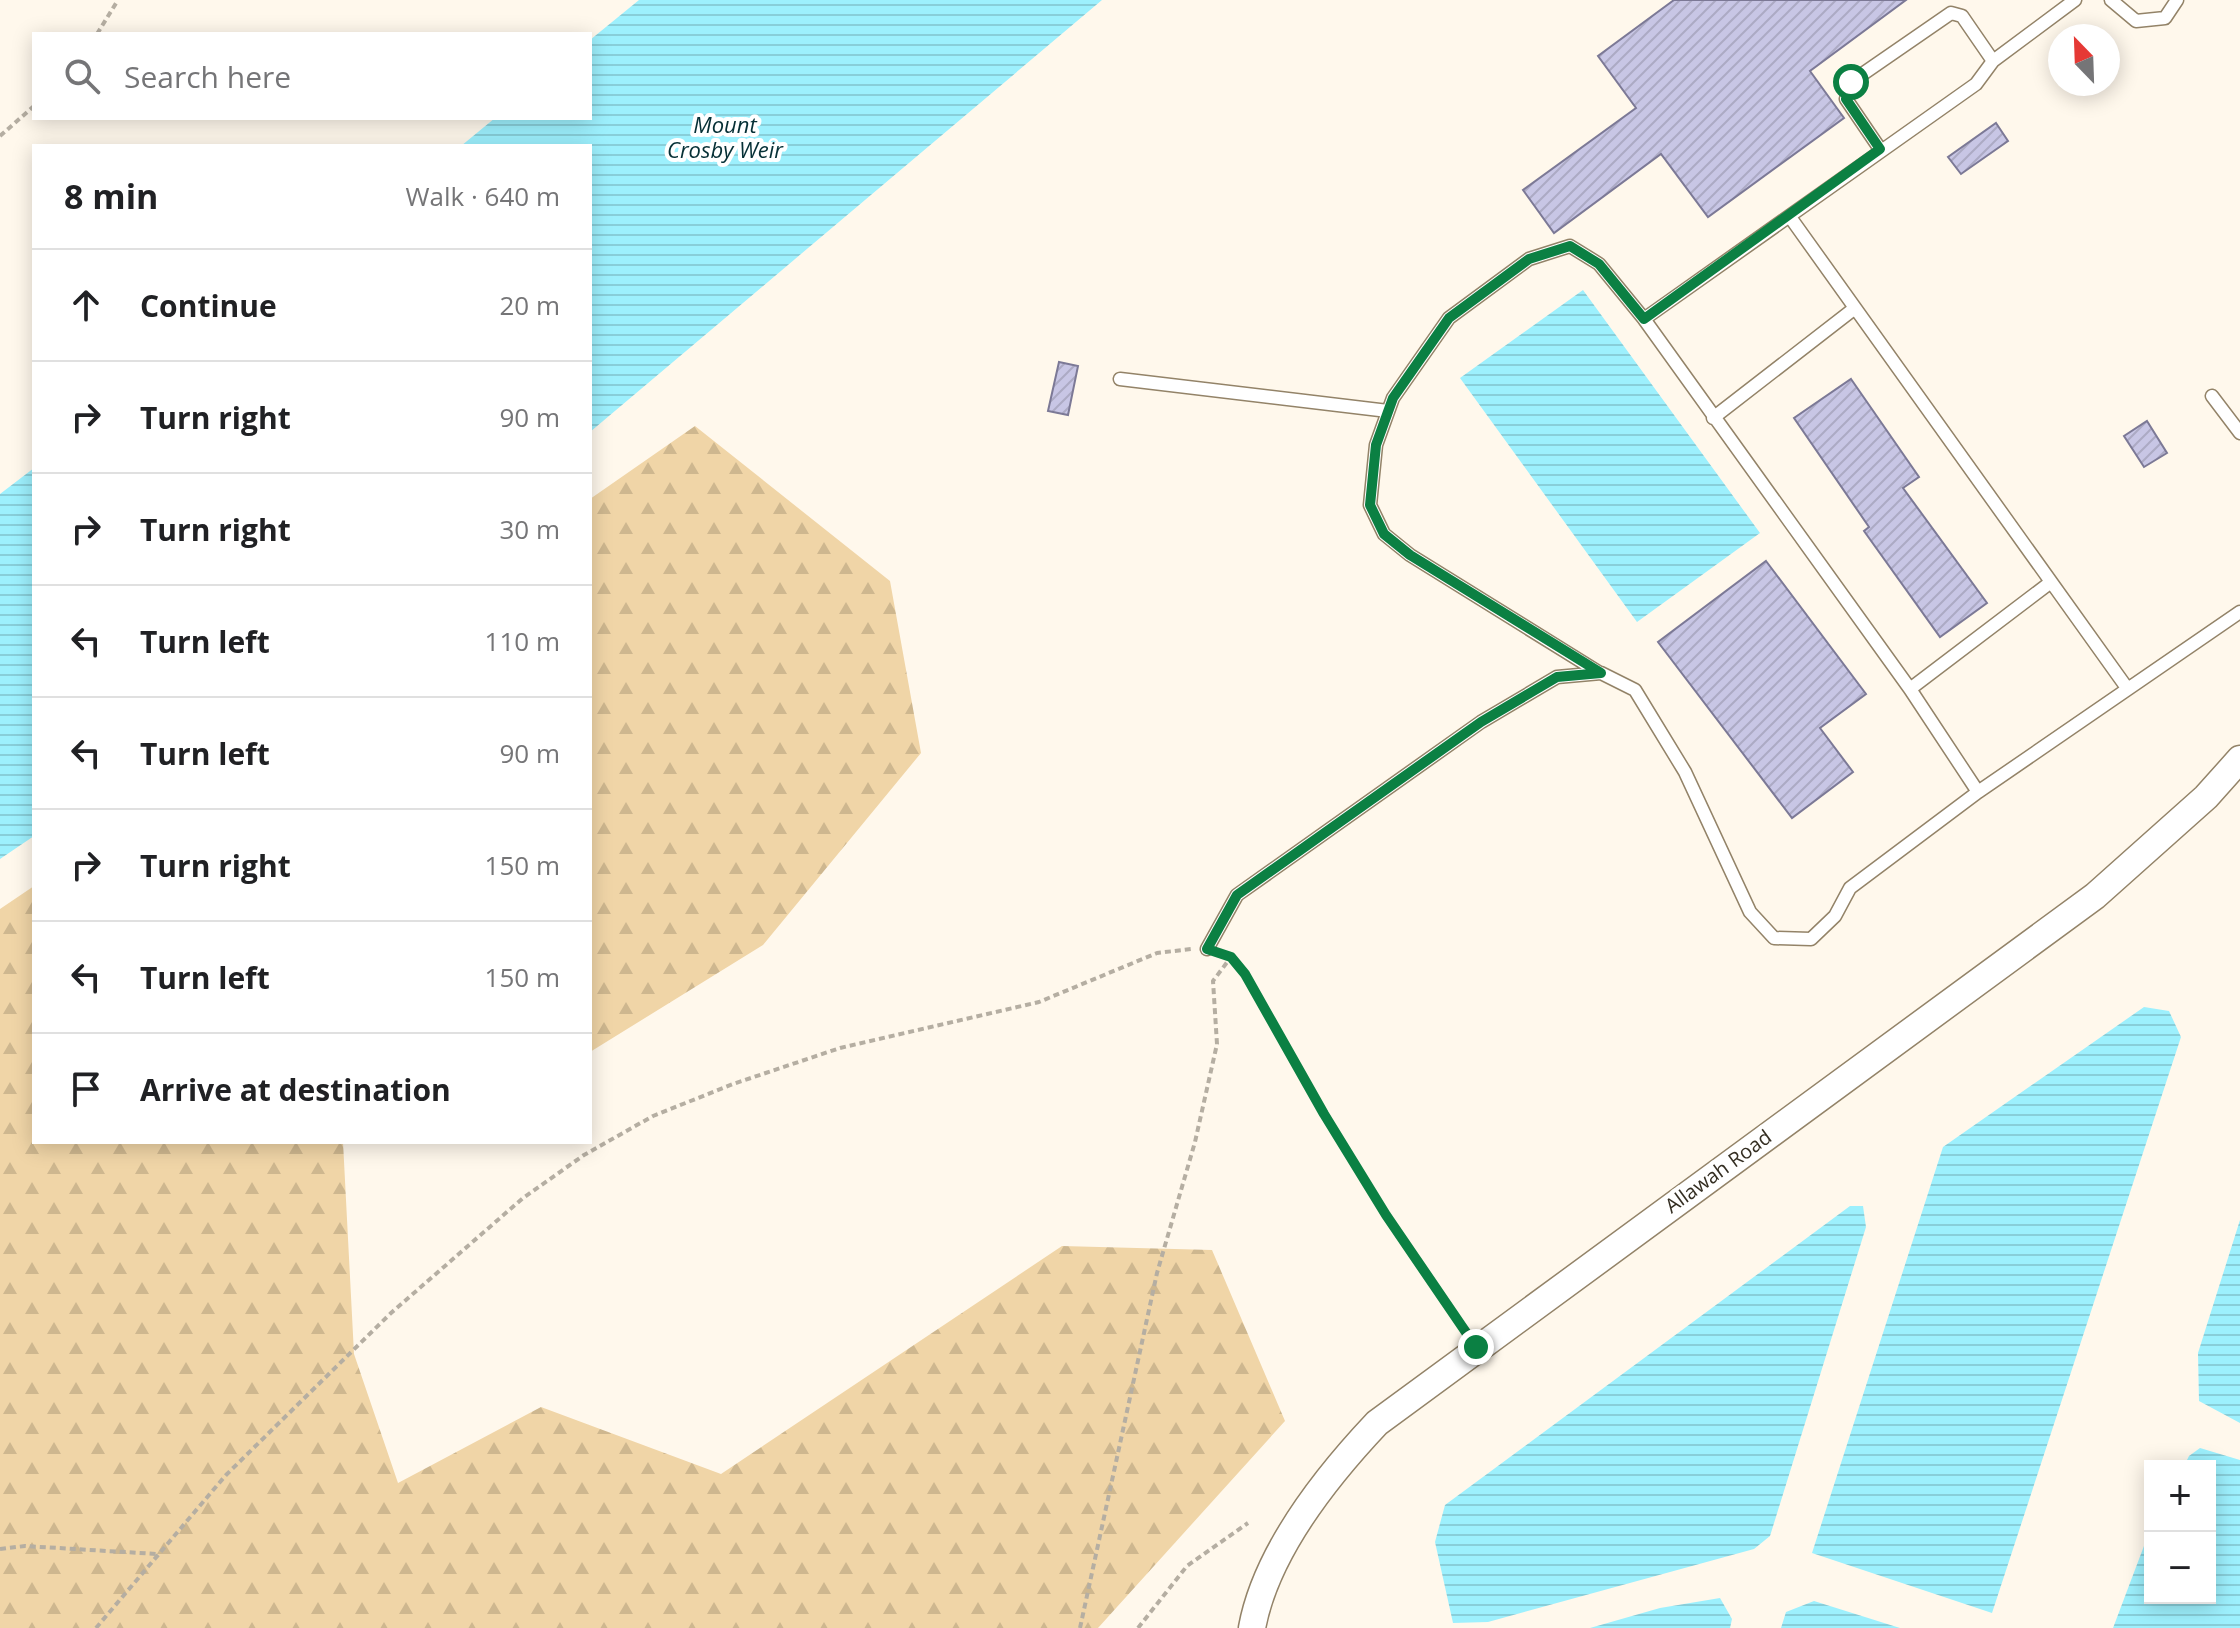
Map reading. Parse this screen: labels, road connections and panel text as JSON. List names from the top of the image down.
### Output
{
  "streets": {
    "street": ["Allawah Road"]
  },
  "water": ["Mount Crosby Weir"],
  "north": "top left",
  "page": {
    "search": "Search here",
    "heading": ["8 min", "Walk · 640 m"],
    "list": [
      ["Continue", "20 m"],
      ["Turn right", "90 m"],
      ["Turn right", "30 m"],
      ["Turn left", "110 m"],
      ["Turn left", "90 m"],
      ["Turn right", "150 m"],
      ["Turn left", "150 m"],
      "Arrive at destination"
    ],
    "map_buttons": ["+", "−"]
  }
}
